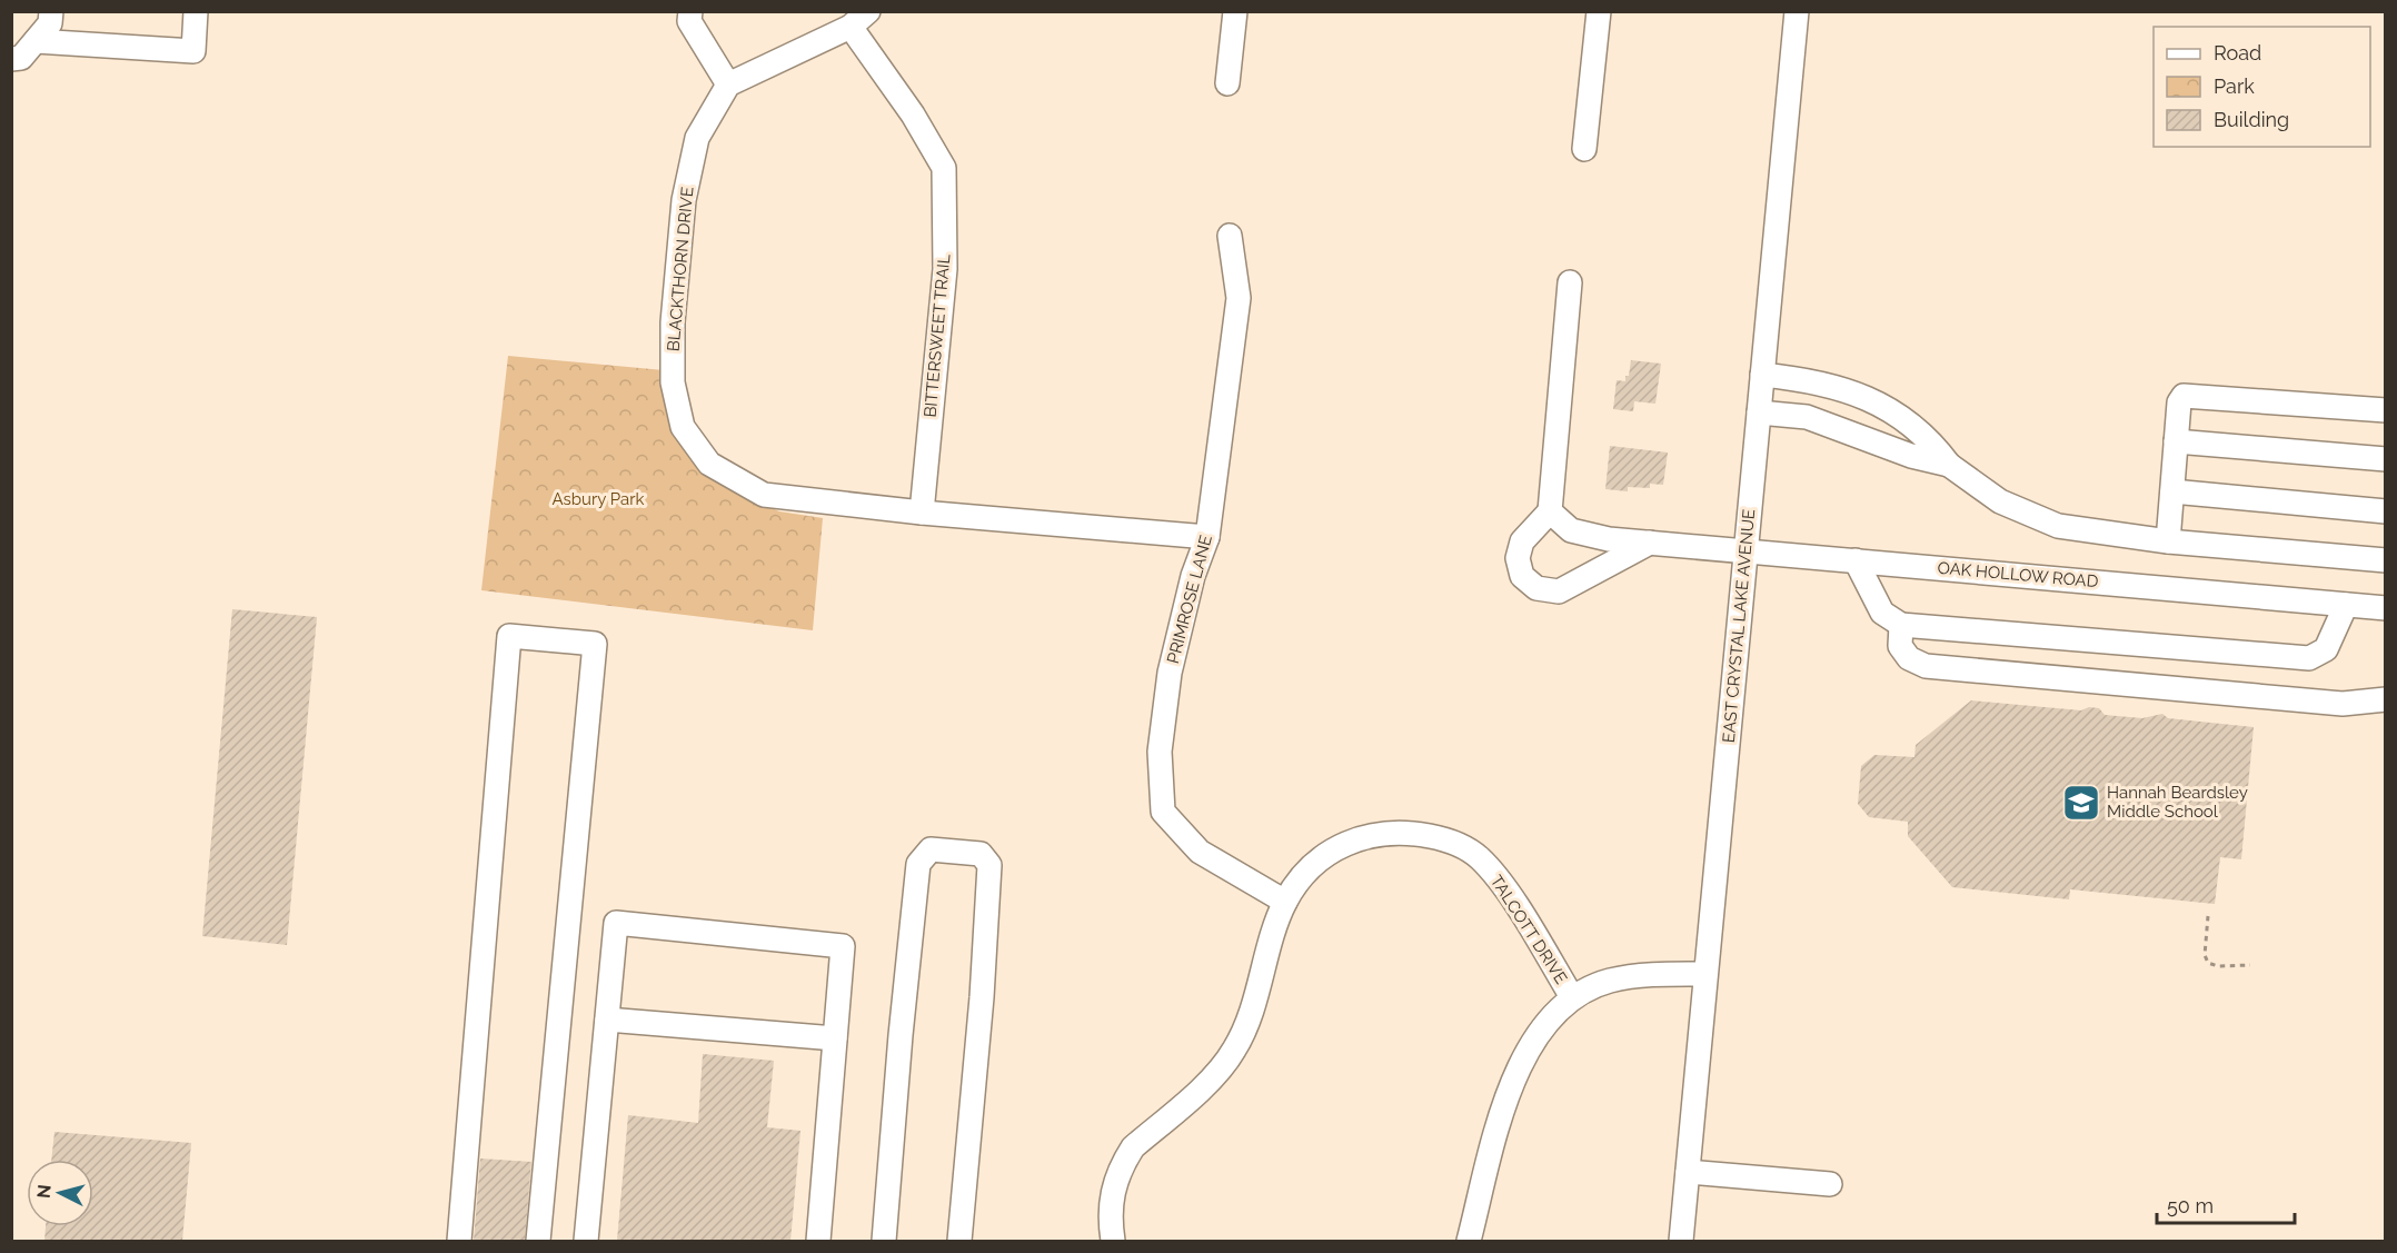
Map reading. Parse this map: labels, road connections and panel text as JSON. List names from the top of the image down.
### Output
{
  "streets": {
    "street": [
      "BLACKTHORN DRIVE",
      "BITTERSWEET TRAIL",
      "OAK HOLLOW ROAD",
      "PRIMROSE LANE",
      "EAST CRYSTAL LAKE AVENUE",
      "TALCOTT DRIVE"
    ]
  },
  "crossings": [
    ["BLACKTHORN DRIVE", "BITTERSWEET TRAIL"],
    ["BLACKTHORN DRIVE", "PRIMROSE LANE"],
    ["OAK HOLLOW ROAD", "EAST CRYSTAL LAKE AVENUE"],
    ["PRIMROSE LANE", "TALCOTT DRIVE"]
  ],
  "parks": ["Asbury Park"],
  "places": {
    "school or university": ["Hannah Beardsley Middle School"]
  },
  "legend": ["Road", "Park", "Building"],
  "scale_bar": "50 m",
  "north": "left"
}
